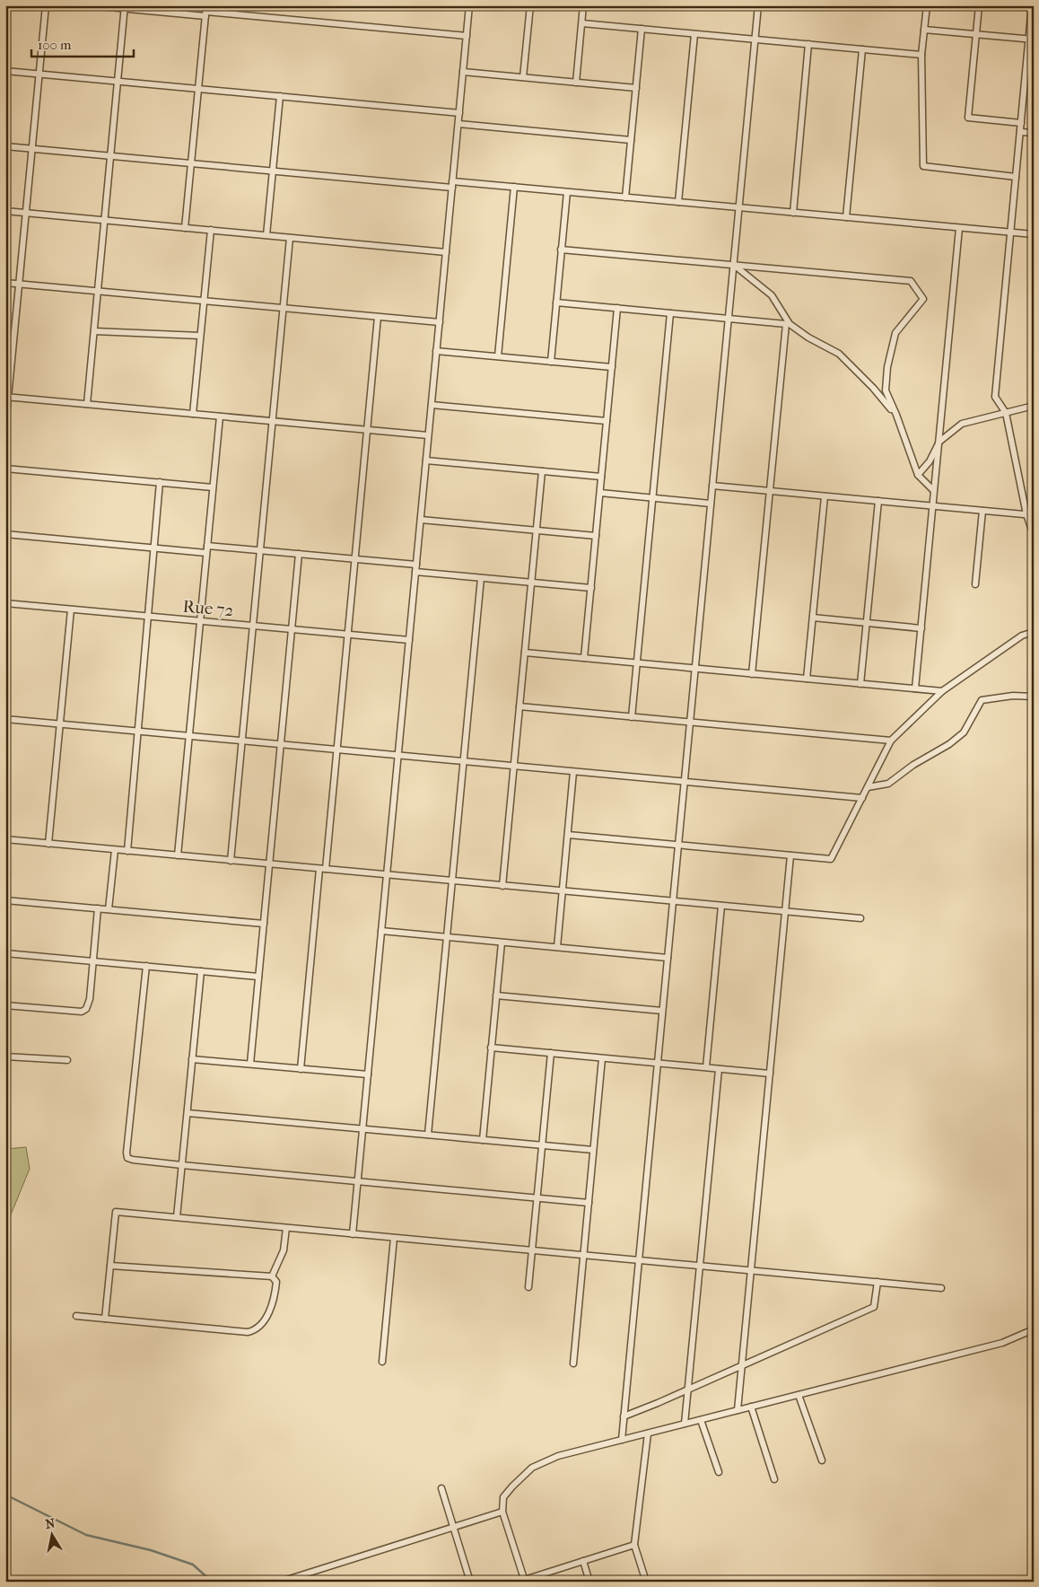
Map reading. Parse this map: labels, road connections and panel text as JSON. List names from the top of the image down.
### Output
{
  "streets": {
    "street": ["Rue 72"]
  },
  "scale_bar": "100 m",
  "north": "top"
}
